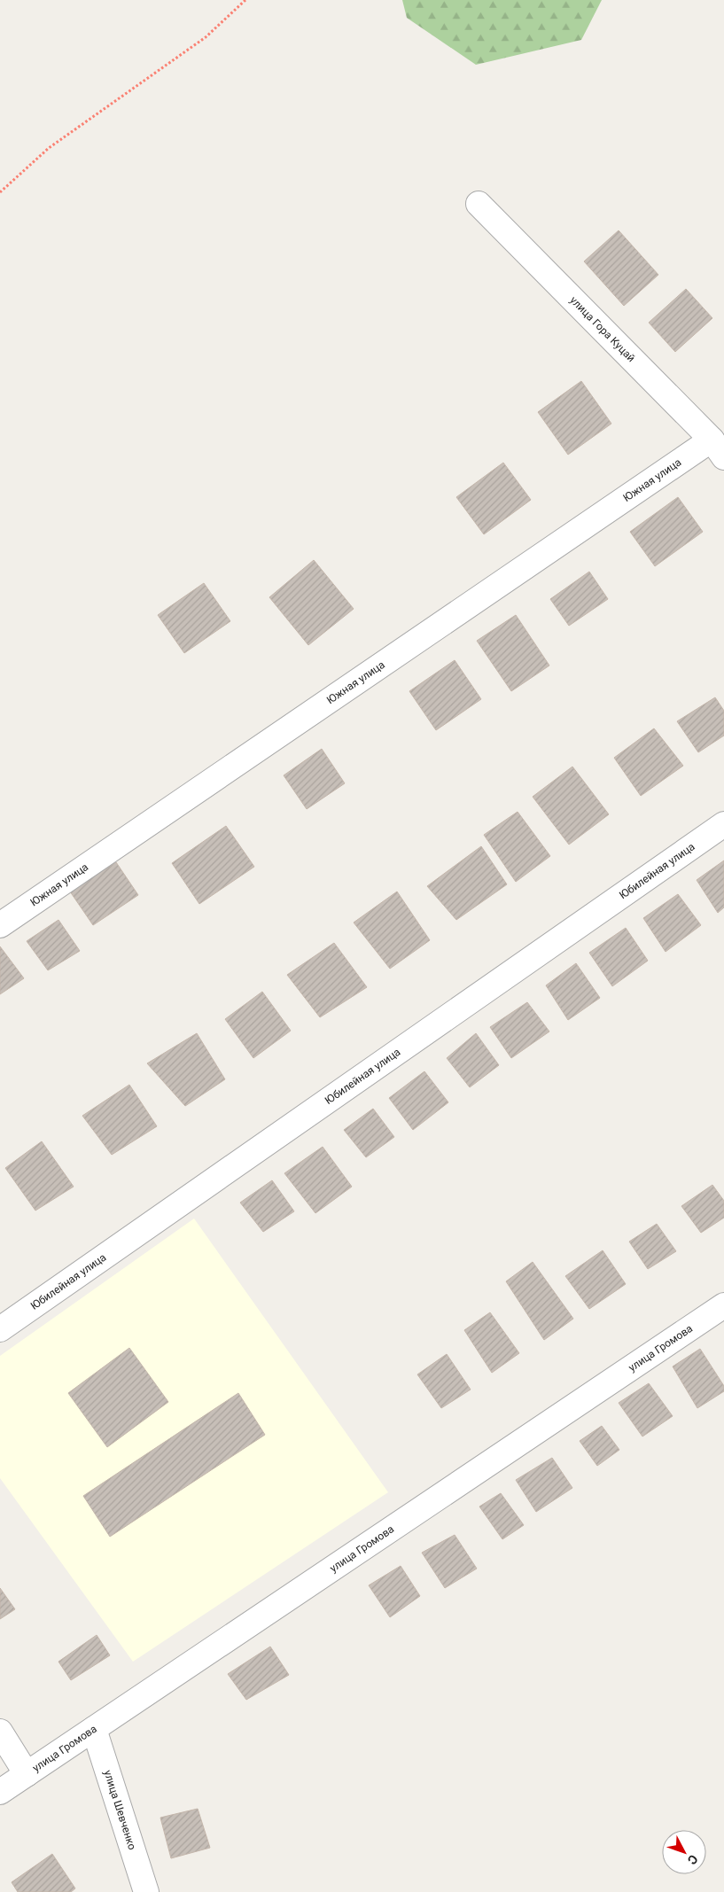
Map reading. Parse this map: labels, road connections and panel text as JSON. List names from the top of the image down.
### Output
{
  "streets": {
    "street": [
      "улица Гора Куцай",
      "Южная улица",
      "Юбилейная улица",
      "улица Громова",
      "улица Шевченко"
    ]
  },
  "crossings": [
    ["улица Гора Куцай", "Южная улица"],
    ["улица Громова", "улица Шевченко"]
  ],
  "north": "bottom right"
}
